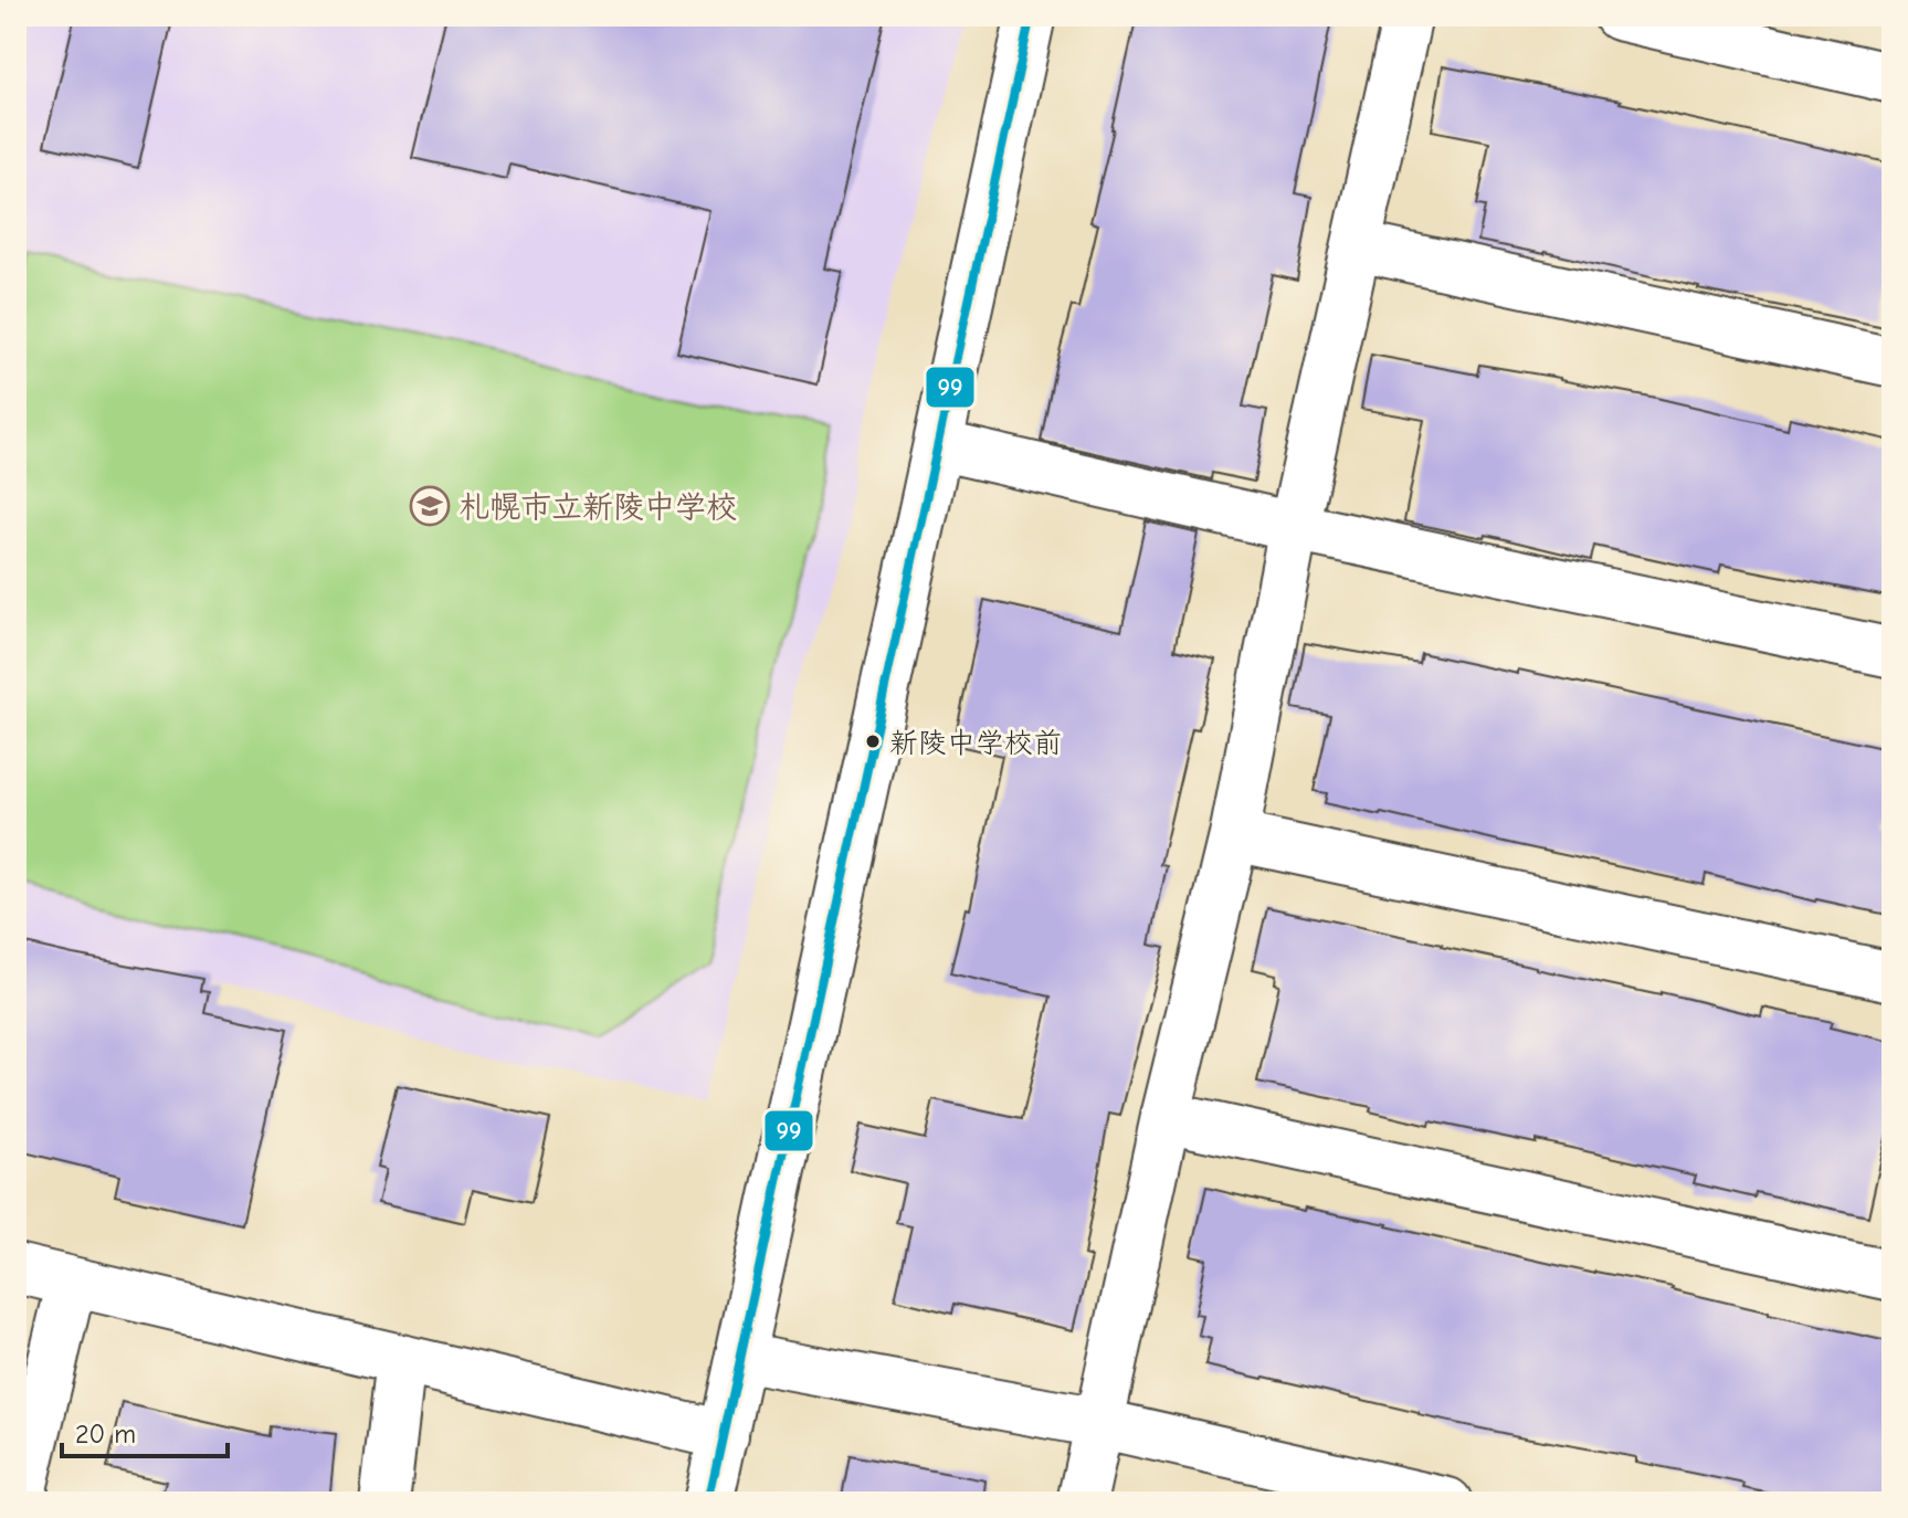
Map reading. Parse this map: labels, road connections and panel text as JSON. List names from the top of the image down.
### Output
{
  "places": {
    "school or university": ["札幌市立新陵中学校"],
    "other": ["新陵中学校前"]
  },
  "lines": ["transit line 99"],
  "scale_bar": "20 m"
}
